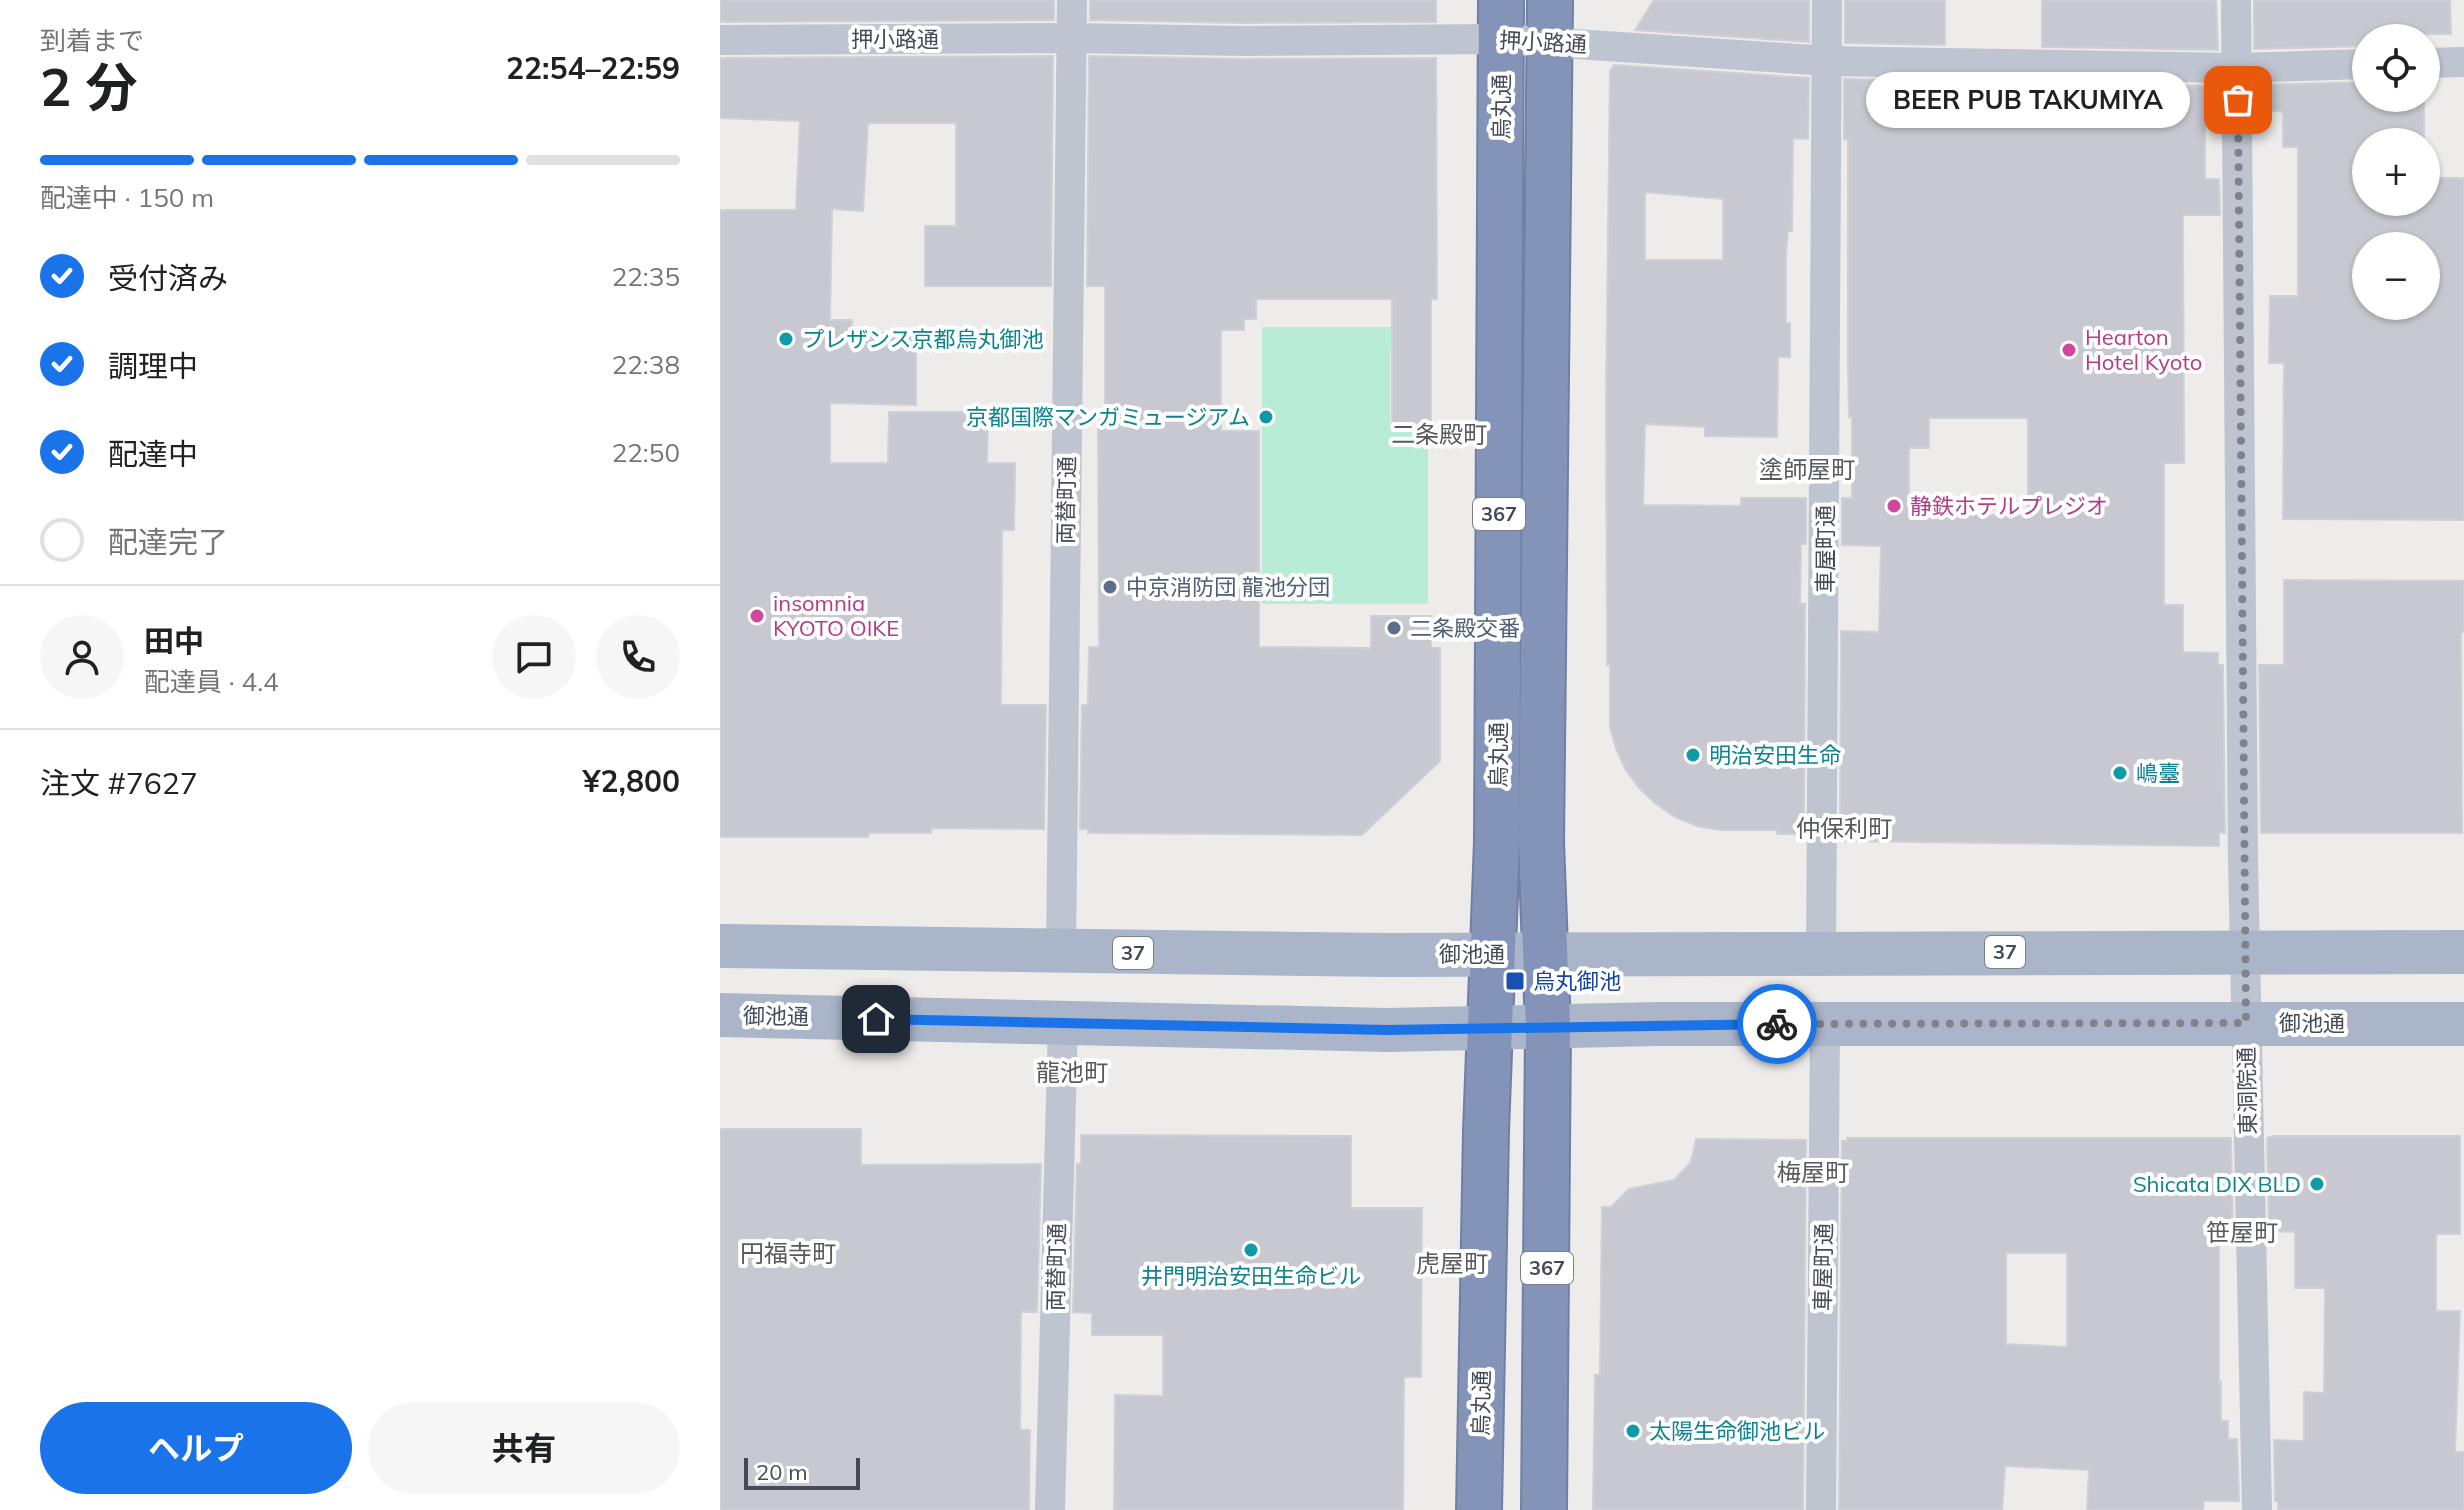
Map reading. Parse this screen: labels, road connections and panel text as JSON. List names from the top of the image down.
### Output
{
  "streets": {
    "highway": ["烏丸通", "367"],
    "main road": ["37", "御池通"],
    "street": [
      "押小路通",
      "両替町通",
      "車屋町通",
      "東洞院通"
    ]
  },
  "crossings": [
    ["押小路通", "烏丸通"],
    ["押小路通", "両替町通"],
    ["押小路通", "車屋町通"],
    ["押小路通", "東洞院通"],
    ["烏丸通", "御池通"],
    ["両替町通", "御池通"],
    ["車屋町通", "御池通"],
    ["御池通", "東洞院通"]
  ],
  "districts": [
    "二条殿町",
    "塗師屋町",
    "仲保利町",
    "龍池町",
    "梅屋町",
    "笹屋町",
    "円福寺町",
    "虎屋町"
  ],
  "places": {
    "other": [
      "BEER PUB TAKUMIYA",
      "プレザンス京都烏丸御池",
      "Hearton Hotel Kyoto",
      "京都国際マンガミュージアム",
      "静鉄ホテルプレジオ",
      "中京消防団 龍池分団",
      "insomnia KYOTO OIKE",
      "二条殿交番",
      "明治安田生命",
      "嶋臺",
      "Shicata DIX BLD",
      "井門明治安田生命ビル",
      "太陽生命御池ビル"
    ],
    "transit": ["烏丸御池"]
  },
  "scale_bar": "20 m",
  "page": {
    "heading": ["2 分", "到着まで", "22:54–22:59"],
    "panel": [
      "田中",
      "配達員 · 4.4",
      "注文 #7627",
      "¥2,800"
    ],
    "map_buttons": ["+", "−"],
    "bubble": "BEER PUB TAKUMIYA",
    "bar": "配達中 · 150 m",
    "list": [
      ["受付済み", "22:35"],
      ["調理中", "22:38"],
      ["配達中", "22:50"],
      "配達完了"
    ],
    "buttons": ["ヘルプ", "共有"],
    "scale": "20 m"
  }
}
